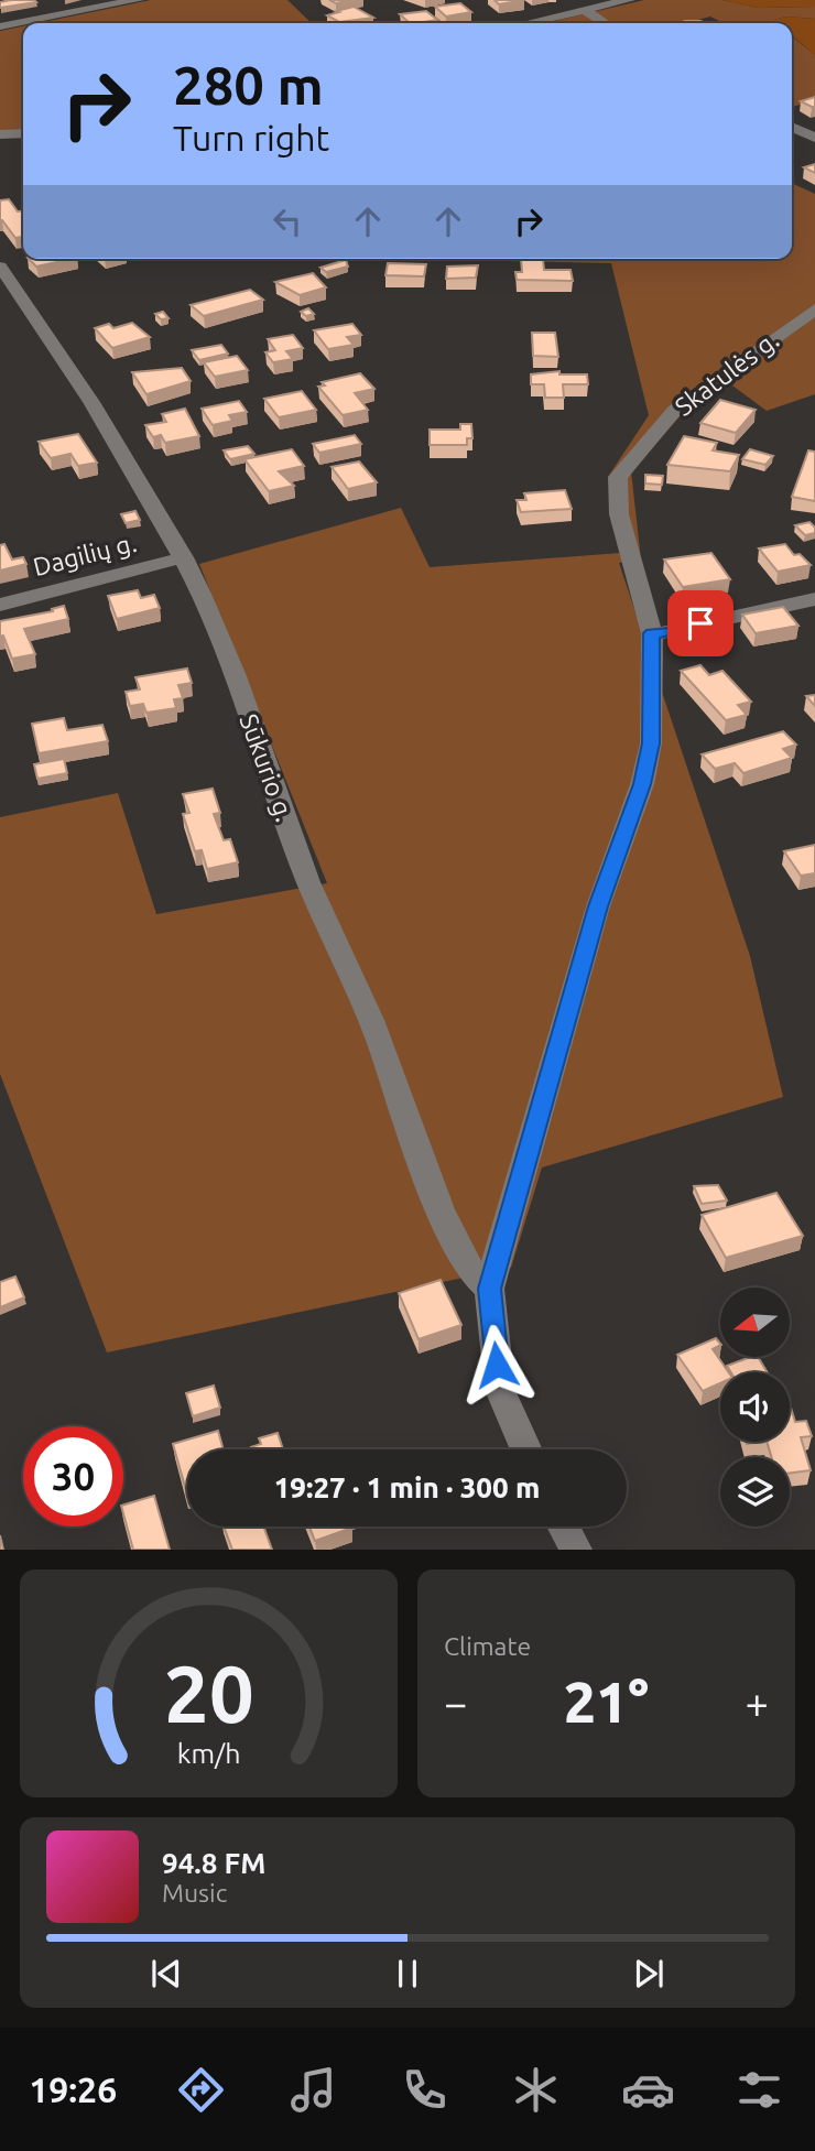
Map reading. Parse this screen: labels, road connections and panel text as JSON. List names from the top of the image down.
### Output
{
  "streets": {
    "street": ["Skatulės g.", "Dagilių g.", "Sūkurio g."]
  },
  "crossings": [
    ["Skatulės g.", "Sūkurio g."],
    ["Dagilių g.", "Sūkurio g."]
  ],
  "north": "left",
  "page": {
    "turn": ["280 m", "Turn right"],
    "limit": "30",
    "trip": "19:27 · 1 min · 300 m",
    "tile": "Climate",
    "heat": ["−", "21°", "+"],
    "song": ["94.8 FM", "Music"],
    "tabs": "19:26",
    "gauge": ["20", "km/h"]
  }
}
